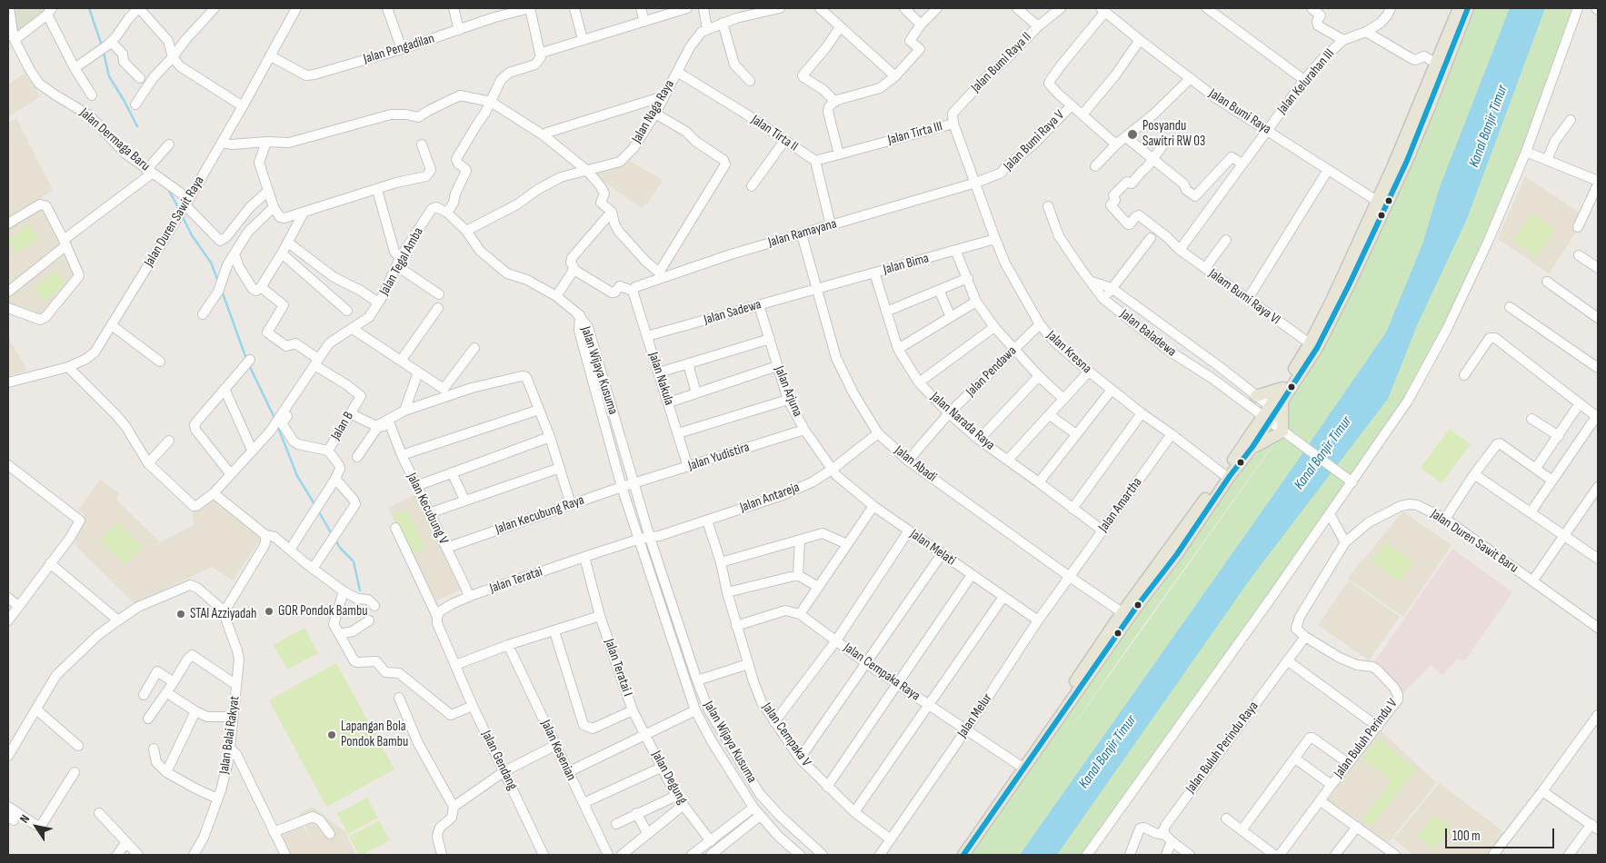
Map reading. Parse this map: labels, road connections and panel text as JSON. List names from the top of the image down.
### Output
{
  "streets": {
    "street": [
      "Jalan Pengadilan",
      "Jalan Bumi Raya II",
      "Jalan Kelurahan III",
      "Jalan Naga Raya",
      "Jalan Bumi Raya",
      "Jalan Tirta II",
      "Jalan Tirta III",
      "Jalan Dermaga Baru",
      "Jalan Bumi Raya V",
      "Jalan Duren Sawit Raya",
      "Jalan Ramayana",
      "Jalan Tegal Amba",
      "Jalan Bima",
      "Jalam Bumi Raya VI",
      "Jalan Sadewa",
      "Jalan Baladewa",
      "Jalan Kresna",
      "Jalan Wijaya Kusuma",
      "Jalan Pendawa",
      "Jalan Nakula",
      "Jalan Arjuna",
      "Jalan Narada Raya",
      "Jalan B",
      "Jalan Yudistira",
      "Jalan Abadi",
      "Jalan Antareja",
      "Jalan Amartha",
      "Jalan Kecubung V",
      "Jalan Kecubung Raya",
      "Jalan Duren Sawit Baru",
      "Jalan Melati",
      "Jalan Teratai",
      "Jalan Teratai I",
      "Jalan Cempaka Raya",
      "Jalan Melur",
      "Jalan Balai Rakyat",
      "Jalan Cempaka V",
      "Jalan Buluh Perindu V",
      "Jalan Buluh Perindu Raya",
      "Jalan Kesenian",
      "Jalan Gendang",
      "Jalan Degung"
    ]
  },
  "crossings": [
    ["Jalan Pengadilan", "Jalan Duren Sawit Raya"],
    ["Jalan Bumi Raya II", "Jalan Tirta III"],
    ["Jalan Kelurahan III", "Jalan Bumi Raya"],
    ["Jalan Naga Raya", "Jalan Tirta II"],
    ["Jalan Tirta II", "Jalan Tirta III"],
    ["Jalan Tirta III", "Jalan Bumi Raya V"],
    ["Jalan Tirta III", "Jalan Ramayana"],
    ["Jalan Tirta III", "Jalan Kresna"],
    ["Jalan Dermaga Baru", "Jalan Duren Sawit Raya"],
    ["Jalan Bumi Raya V", "Jalan Ramayana"],
    ["Jalan Bumi Raya V", "Jalan Kresna"],
    ["Jalan Ramayana", "Jalan Kresna"],
    ["Jalan Ramayana", "Jalan Nakula"],
    ["Jalan Ramayana", "Jalan Abadi"],
    ["Jalan Tegal Amba", "Jalan B"],
    ["Jalan Bima", "Jalan Sadewa"],
    ["Jalan Bima", "Jalan Kresna"],
    ["Jalan Bima", "Jalan Narada Raya"],
    ["Jalan Bima", "Jalan Abadi"],
    ["Jalan Sadewa", "Jalan Nakula"],
    ["Jalan Sadewa", "Jalan Arjuna"],
    ["Jalan Sadewa", "Jalan Abadi"],
    ["Jalan Kresna", "Jalan Pendawa"],
    ["Jalan Kresna", "Jalan Amartha"],
    ["Jalan Wijaya Kusuma", "Jalan Yudistira"],
    ["Jalan Wijaya Kusuma", "Jalan Antareja"],
    ["Jalan Wijaya Kusuma", "Jalan Kecubung Raya"],
    ["Jalan Wijaya Kusuma", "Jalan Teratai"],
    ["Jalan Pendawa", "Jalan Narada Raya"],
    ["Jalan Pendawa", "Jalan Abadi"],
    ["Jalan Nakula", "Jalan Yudistira"],
    ["Jalan Arjuna", "Jalan Yudistira"],
    ["Jalan Arjuna", "Jalan Antareja"],
    ["Jalan Arjuna", "Jalan Melati"],
    ["Jalan Narada Raya", "Jalan Amartha"],
    ["Jalan Yudistira", "Jalan Kecubung Raya"],
    ["Jalan Abadi", "Jalan Antareja"],
    ["Jalan Abadi", "Jalan Amartha"],
    ["Jalan Abadi", "Jalan Melur"],
    ["Jalan Antareja", "Jalan Melati"],
    ["Jalan Antareja", "Jalan Teratai"],
    ["Jalan Antareja", "Jalan Cempaka V"],
    ["Jalan Amartha", "Jalan Melur"],
    ["Jalan Kecubung V", "Jalan Kecubung Raya"],
    ["Jalan Kecubung V", "Jalan Teratai"],
    ["Jalan Melati", "Jalan Melur"],
    ["Jalan Teratai", "Jalan Teratai I"],
    ["Jalan Teratai I", "Jalan Degung"],
    ["Jalan Cempaka Raya", "Jalan Melur"],
    ["Jalan Melur", "Jalan Cempaka V"],
    ["Jalan Buluh Perindu V", "Jalan Buluh Perindu Raya"]
  ],
  "water": ["Kanal Banjir Timur"],
  "places": [
    "Posyandu Sawitri RW 03",
    "GOR Pondok Bambu",
    "STAI Azziyadah",
    "Lapangan Bola Pondok Bambu"
  ],
  "scale_bar": "100 m",
  "north": "top left"
}
